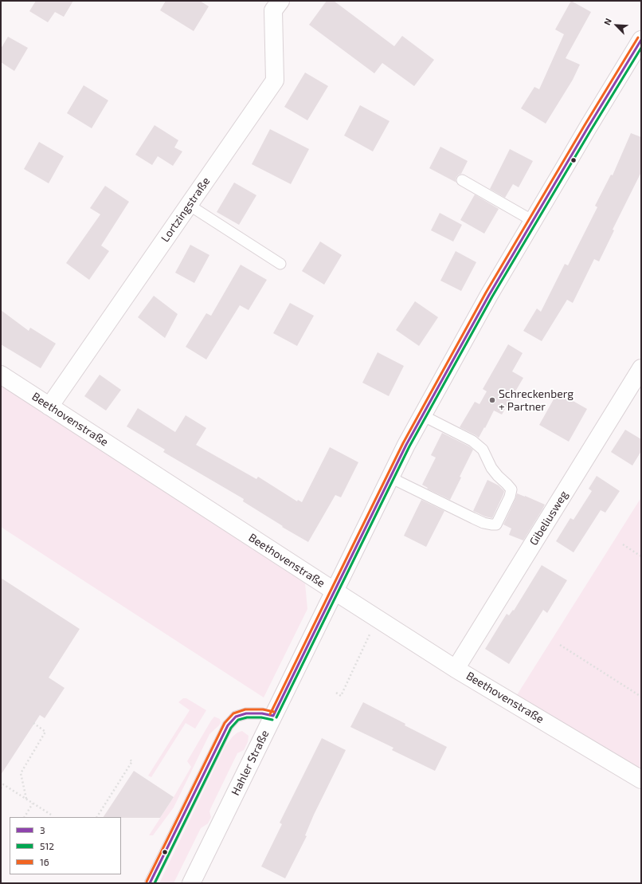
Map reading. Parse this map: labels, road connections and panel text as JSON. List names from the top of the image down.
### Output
{
  "streets": {
    "street": [
      "Lortzingstraße",
      "Beethovenstraße",
      "Gibeliusweg",
      "Hahler Straße"
    ]
  },
  "crossings": [
    ["Lortzingstraße", "Beethovenstraße"],
    ["Beethovenstraße", "Gibeliusweg"],
    ["Beethovenstraße", "Hahler Straße"]
  ],
  "places": ["Schreckenberg + Partner"],
  "lines": ["transit line 16", "transit line 3", "transit line 512"],
  "legend": ["3", "512", "16"],
  "north": "top left"
}
